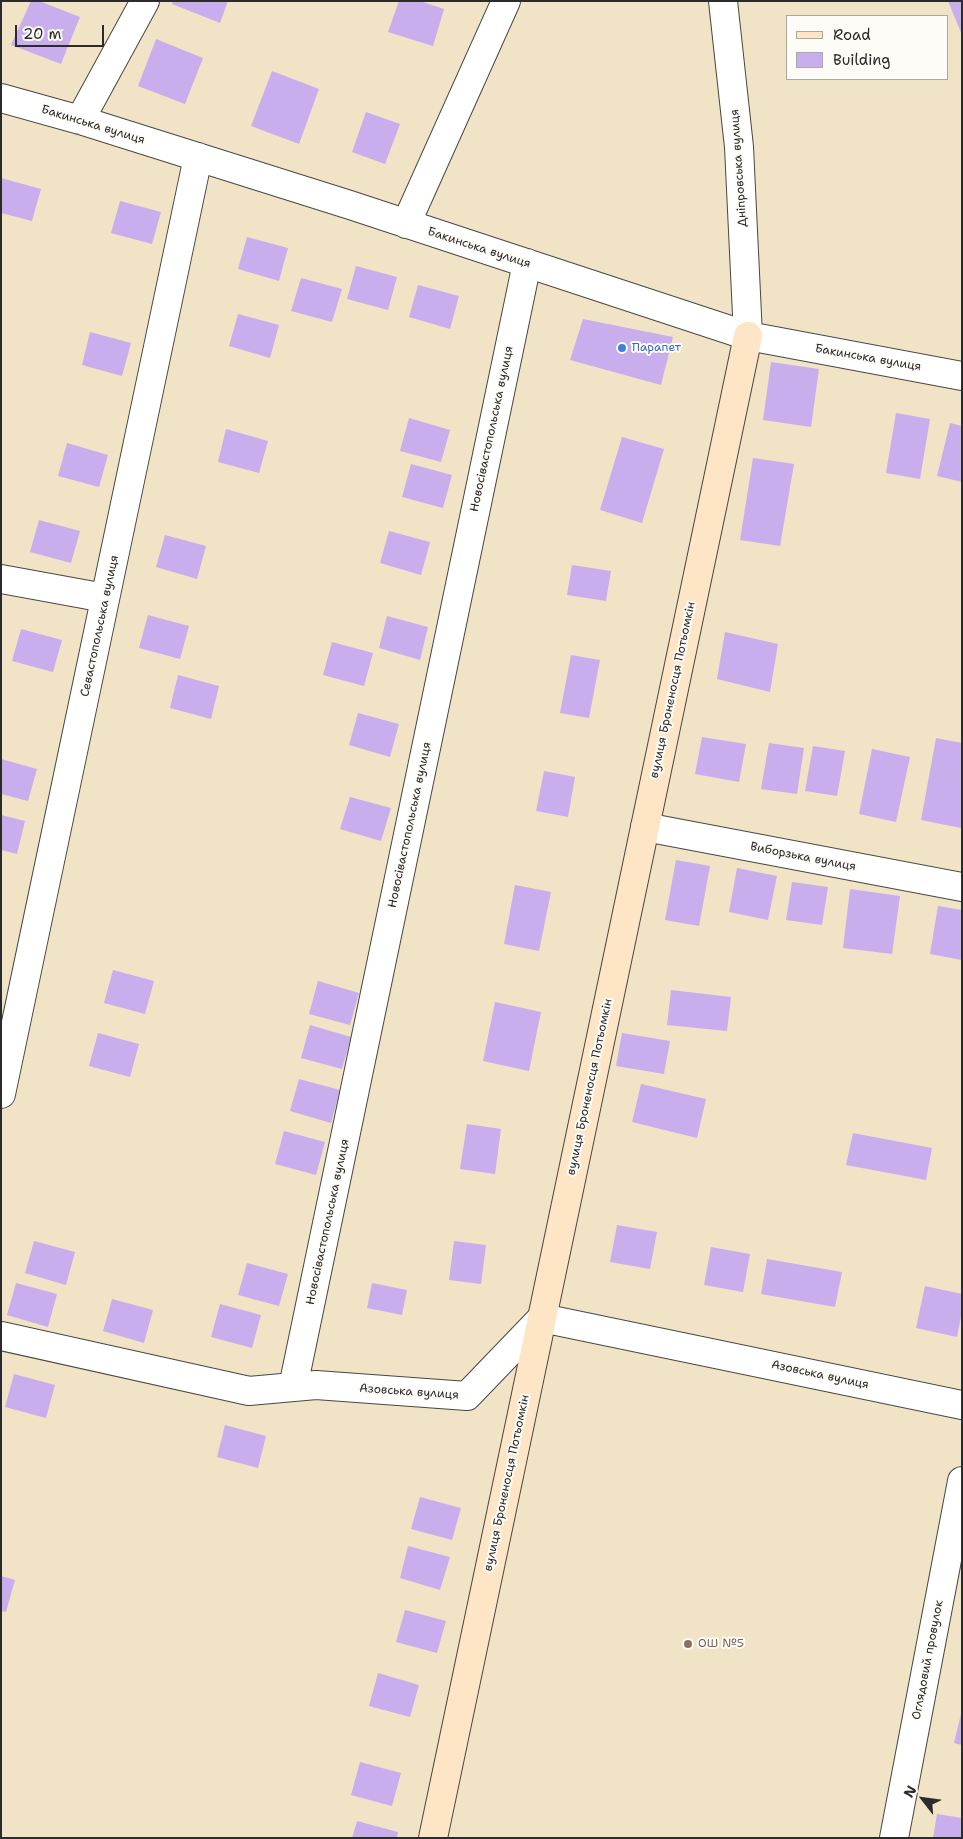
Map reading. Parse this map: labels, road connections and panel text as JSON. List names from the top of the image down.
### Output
{
  "streets": {
    "street": [
      "Бакинська вулиця",
      "Дніпровська вулиця",
      "Новосівастопольська вулиця",
      "Севастопольська вулиця",
      "вулиця Броненосця Потьомкін",
      "Виборзька вулиця",
      "Азовська вулиця",
      "Оглядовий провулок"
    ]
  },
  "crossings": [
    ["Бакинська вулиця", "Дніпровська вулиця"],
    ["Бакинська вулиця", "Новосівастопольська вулиця"],
    ["Бакинська вулиця", "Севастопольська вулиця"],
    ["Бакинська вулиця", "вулиця Броненосця Потьомкін"],
    ["Дніпровська вулиця", "вулиця Броненосця Потьомкін"],
    ["Новосівастопольська вулиця", "Азовська вулиця"],
    ["вулиця Броненосця Потьомкін", "Виборзька вулиця"],
    ["вулиця Броненосця Потьомкін", "Азовська вулиця"]
  ],
  "places": ["Парапет", "ОШ №5"],
  "legend": ["Road", "Building"],
  "scale_bar": "20 m",
  "north": "top left"
}
